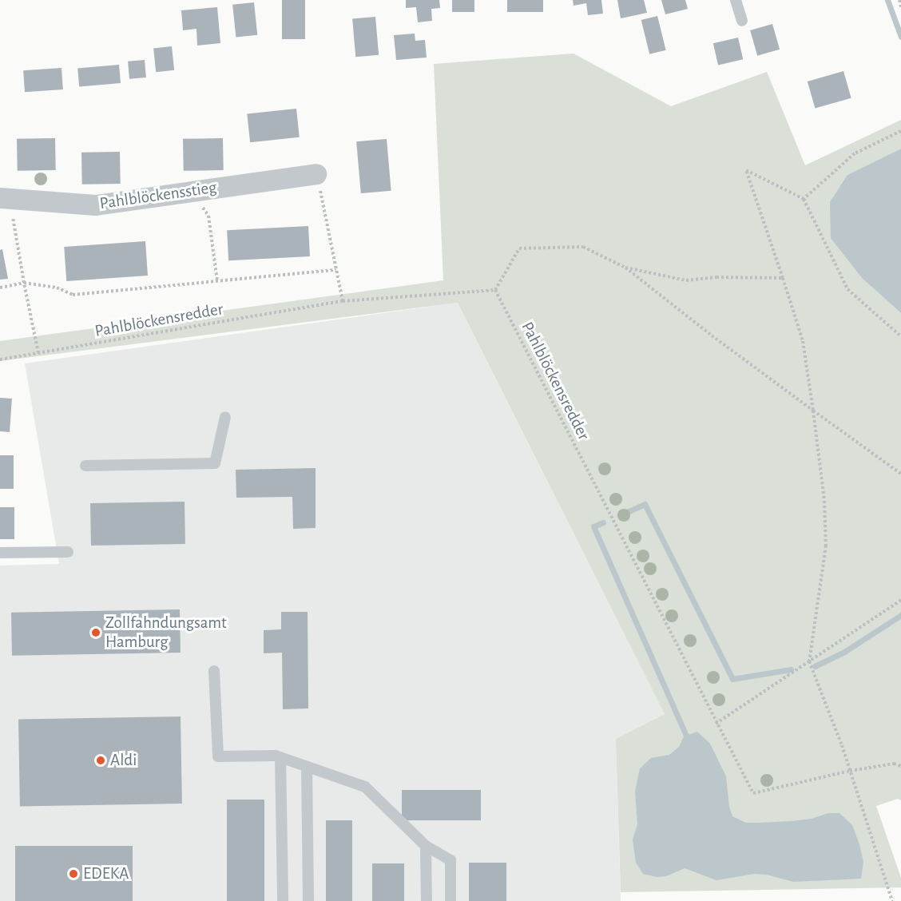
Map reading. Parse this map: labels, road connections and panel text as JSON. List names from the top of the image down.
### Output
{
  "streets": {
    "street": ["Pahlblöckensstieg"],
    "path": ["Pahlblöckensredder"]
  },
  "places": ["Zollfahndungsamt Hamburg", "Aldi", "EDEKA"]
}
